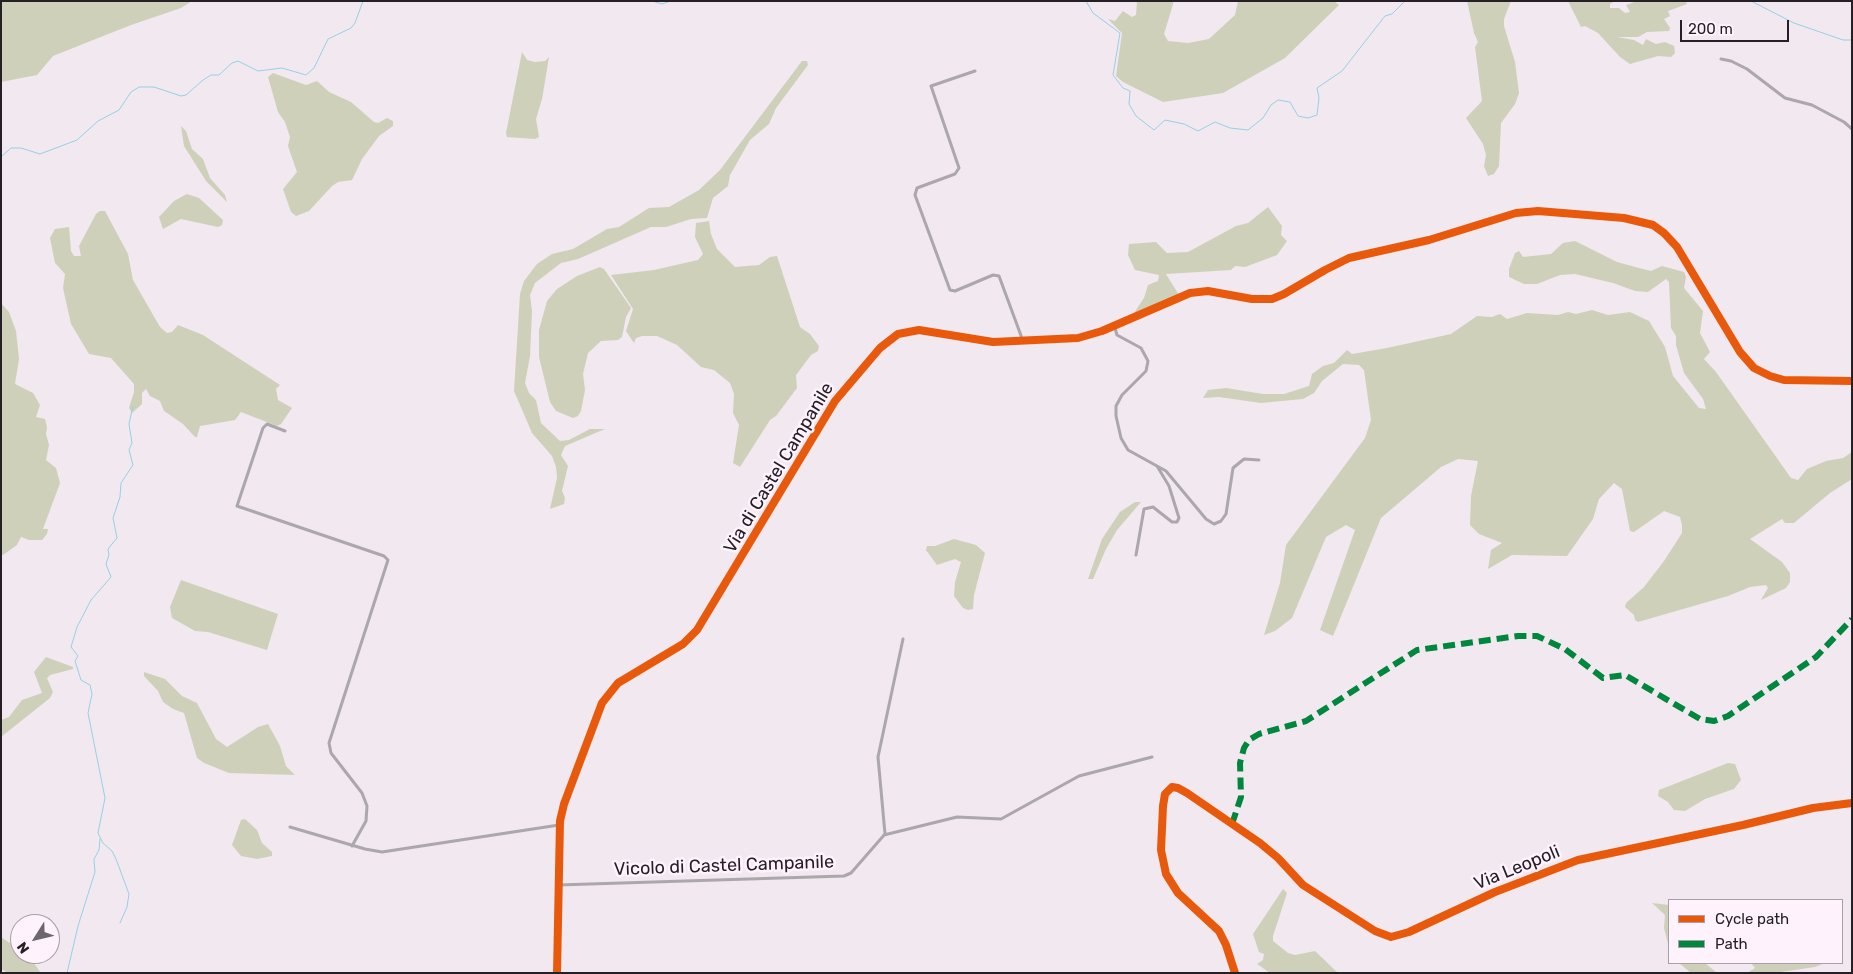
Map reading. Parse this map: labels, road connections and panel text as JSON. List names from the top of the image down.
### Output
{
  "streets": {
    "street": ["Via di Castel Campanile", "Vicolo di Castel Campanile", "Via Leopoli"]
  },
  "crossings": [
    ["Via di Castel Campanile", "Vicolo di Castel Campanile"]
  ],
  "legend": ["Cycle path", "Path"],
  "scale_bar": "200 m",
  "north": "bottom left"
}
